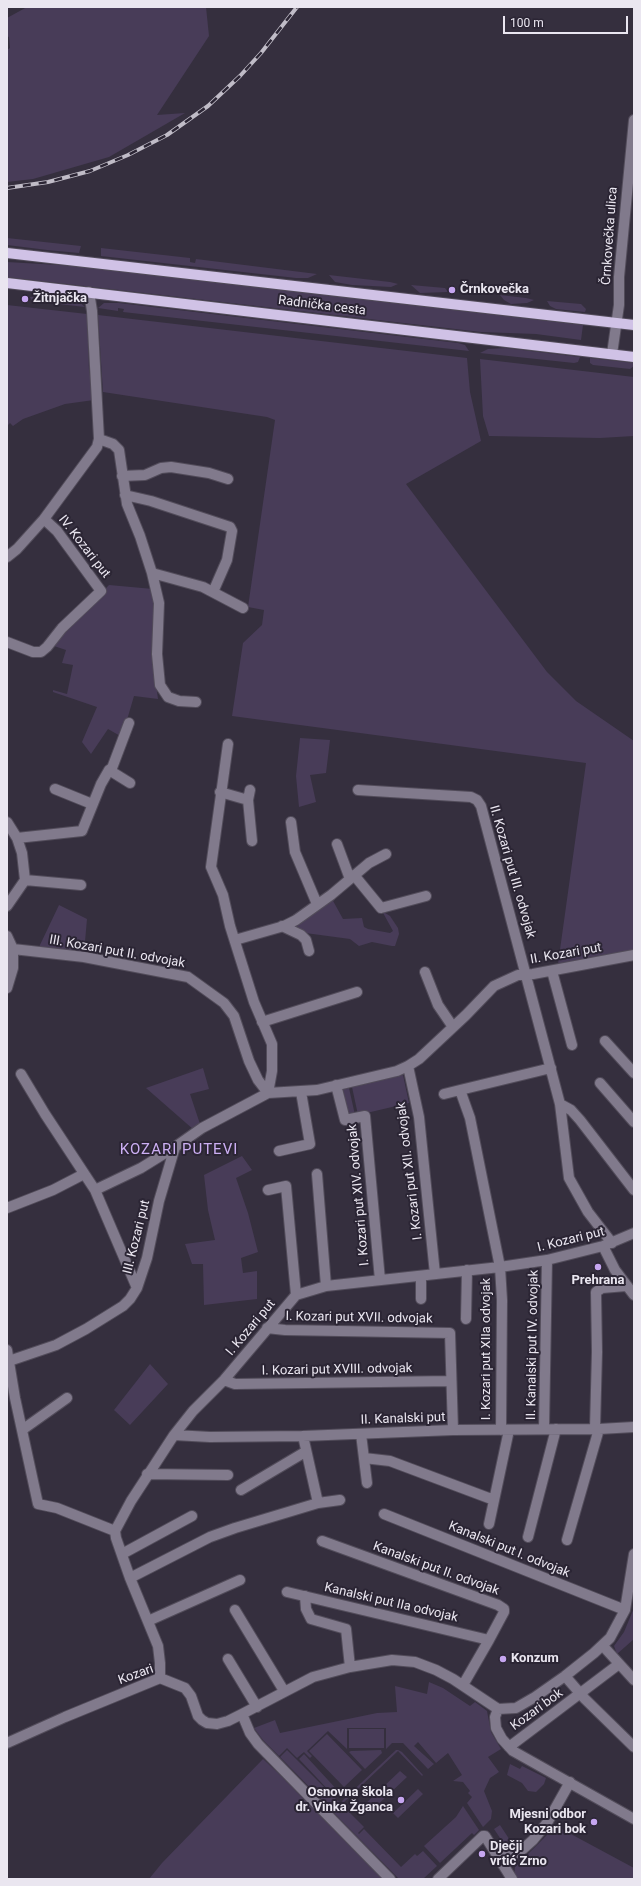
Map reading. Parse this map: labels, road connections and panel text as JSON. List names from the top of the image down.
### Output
{
  "streets": {
    "main road": ["Radnička cesta"],
    "street": [
      "Črnkovečka ulica",
      "IV. Kozari put",
      "II. Kozari put III. odvojak",
      "III. Kozari put II. odvojak",
      "II. Kozari put",
      "I. Kozari put XII. odvojak",
      "I. Kozari put XIV. odvojak",
      "III. Kozari put",
      "I. Kozari put",
      "I. Kozari put XVII. odvojak",
      "II. Kanalski put IV. odvojak",
      "I. Kozari put XIIa odvojak",
      "I. Kozari put XVIII. odvojak",
      "II. Kanalski put",
      "Kanalski put I. odvojak",
      "Kanalski put II. odvojak",
      "Kanalski put IIa odvojak",
      "Kozari",
      "Kozari bok"
    ]
  },
  "crossings": [
    ["Črnkovečka ulica", "Radnička cesta"],
    ["II. Kozari put III. odvojak", "II. Kozari put"],
    ["II. Kozari put", "I. Kozari put"],
    ["I. Kozari put XII. odvojak", "I. Kozari put"],
    ["I. Kozari put XIV. odvojak", "I. Kozari put"],
    ["III. Kozari put", "I. Kozari put"],
    ["I. Kozari put", "I. Kozari put XVII. odvojak"],
    ["I. Kozari put", "II. Kanalski put IV. odvojak"],
    ["I. Kozari put", "I. Kozari put XIIa odvojak"],
    ["I. Kozari put", "I. Kozari put XVIII. odvojak"],
    ["I. Kozari put", "II. Kanalski put"],
    ["I. Kozari put XVII. odvojak", "I. Kozari put XVIII. odvojak"],
    ["II. Kanalski put IV. odvojak", "II. Kanalski put"],
    ["I. Kozari put XIIa odvojak", "II. Kanalski put"],
    ["Kanalski put II. odvojak", "Kanalski put IIa odvojak"]
  ],
  "districts": ["KOZARI PUTEVI"],
  "places": [
    "Črnkovečka",
    "Žitnjačka",
    "Prehrana",
    "Konzum",
    "Osnovna škola dr. Vinka Žganca",
    "Mjesni odbor Kozari bok",
    "Dječji vrtić Zrno"
  ],
  "scale_bar": "100 m"
}
